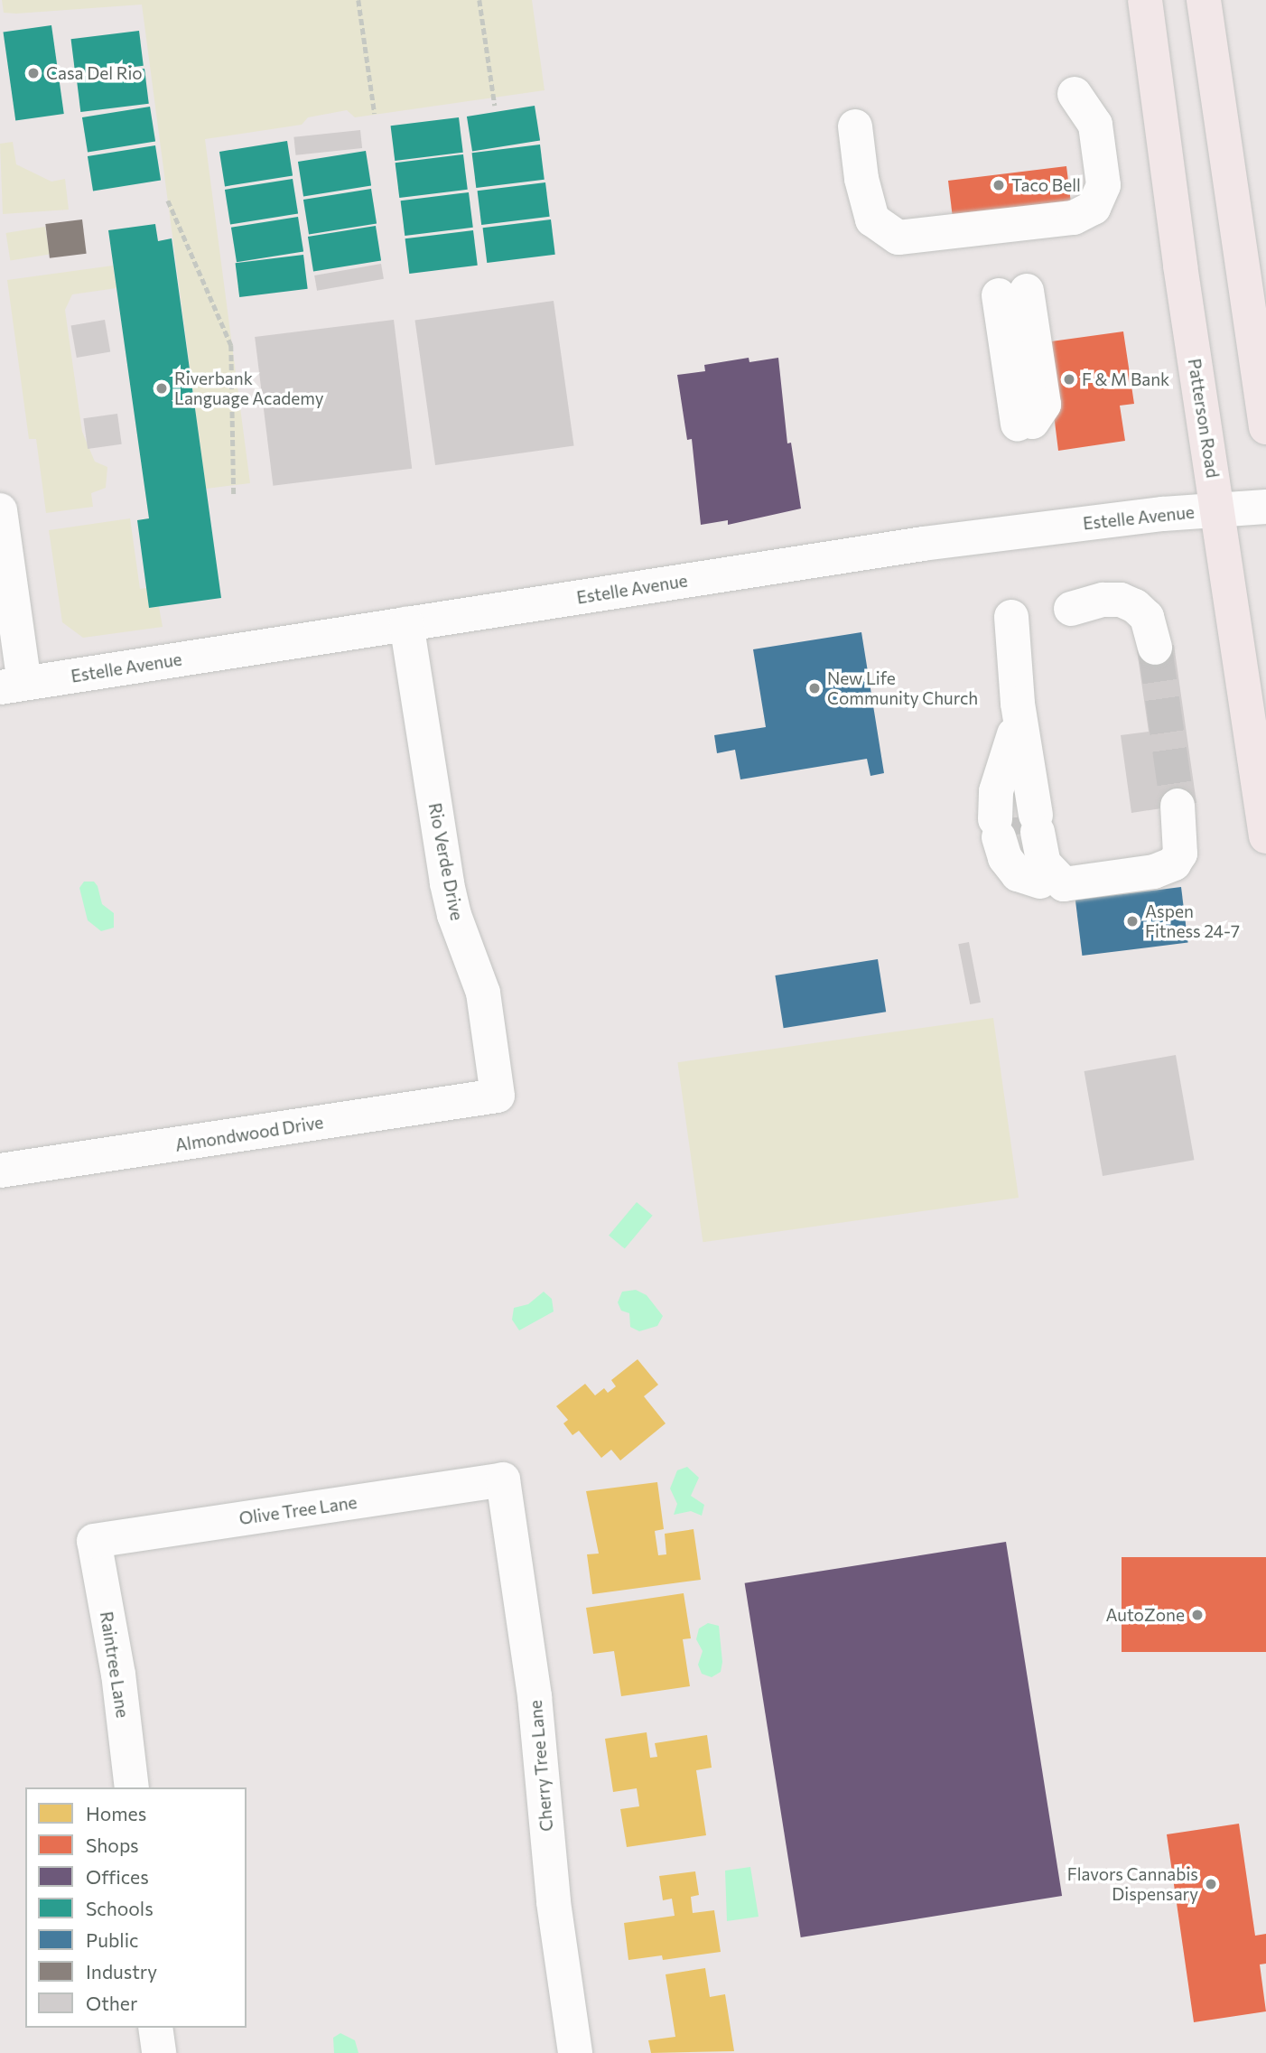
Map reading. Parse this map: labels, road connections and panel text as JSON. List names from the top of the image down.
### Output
{
  "streets": {
    "main road": ["Patterson Road"],
    "street": [
      "Estelle Avenue",
      "Rio Verde Drive",
      "Almondwood Drive",
      "Olive Tree Lane",
      "Raintree Lane",
      "Cherry Tree Lane"
    ]
  },
  "crossings": [
    ["Patterson Road", "Estelle Avenue"],
    ["Estelle Avenue", "Rio Verde Drive"],
    ["Rio Verde Drive", "Almondwood Drive"],
    ["Olive Tree Lane", "Raintree Lane"],
    ["Olive Tree Lane", "Cherry Tree Lane"]
  ],
  "places": [
    "Casa Del Rio",
    "Taco Bell",
    "F & M Bank",
    "Riverbank Language Academy",
    "New Life Community Church",
    "Aspen Fitness 24-7",
    "AutoZone",
    "Flavors Cannabis Dispensary"
  ],
  "legend": [
    "Homes",
    "Shops",
    "Offices",
    "Schools",
    "Public",
    "Industry",
    "Other"
  ]
}
